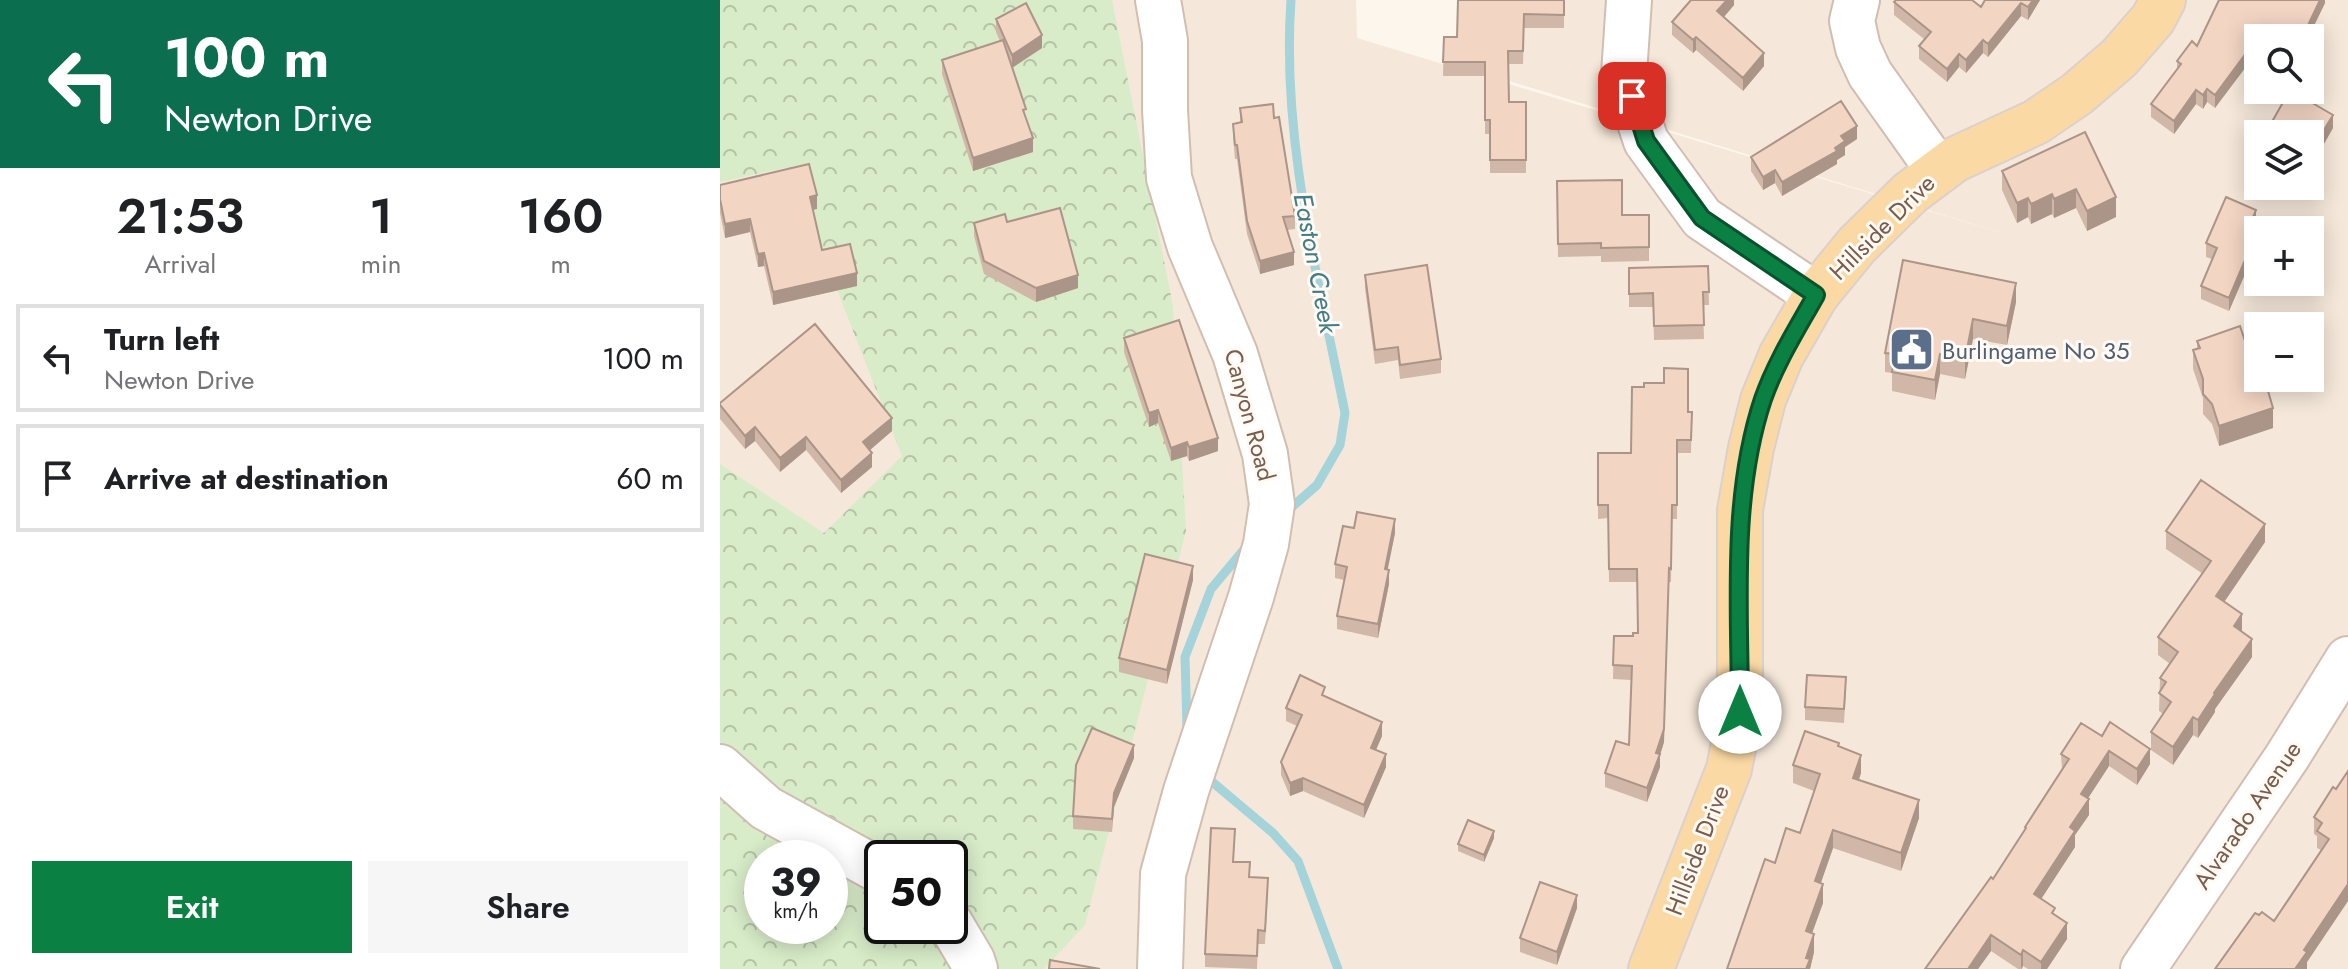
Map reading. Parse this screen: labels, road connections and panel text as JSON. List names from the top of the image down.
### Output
{
  "streets": {
    "main road": ["Hillside Drive"],
    "street": ["Canyon Road", "Alvarado Avenue"]
  },
  "water": ["Easton Creek"],
  "places": {
    "public building": ["Burlingame No 35"]
  },
  "page": {
    "turn": ["100 m", "Newton Drive"],
    "map_buttons": ["+", "−"],
    "eta": [
      "21:53",
      "Arrival",
      "1",
      "min",
      "160",
      "m"
    ],
    "list": [
      {
        "name": "Turn left",
        "note": "Newton Drive",
        "value": "100 m"
      },
      {
        "name": "Arrive at destination",
        "value": "60 m"
      }
    ],
    "speed": "39 km/h",
    "limit": "50",
    "buttons": ["Exit", "Share"]
  }
}
